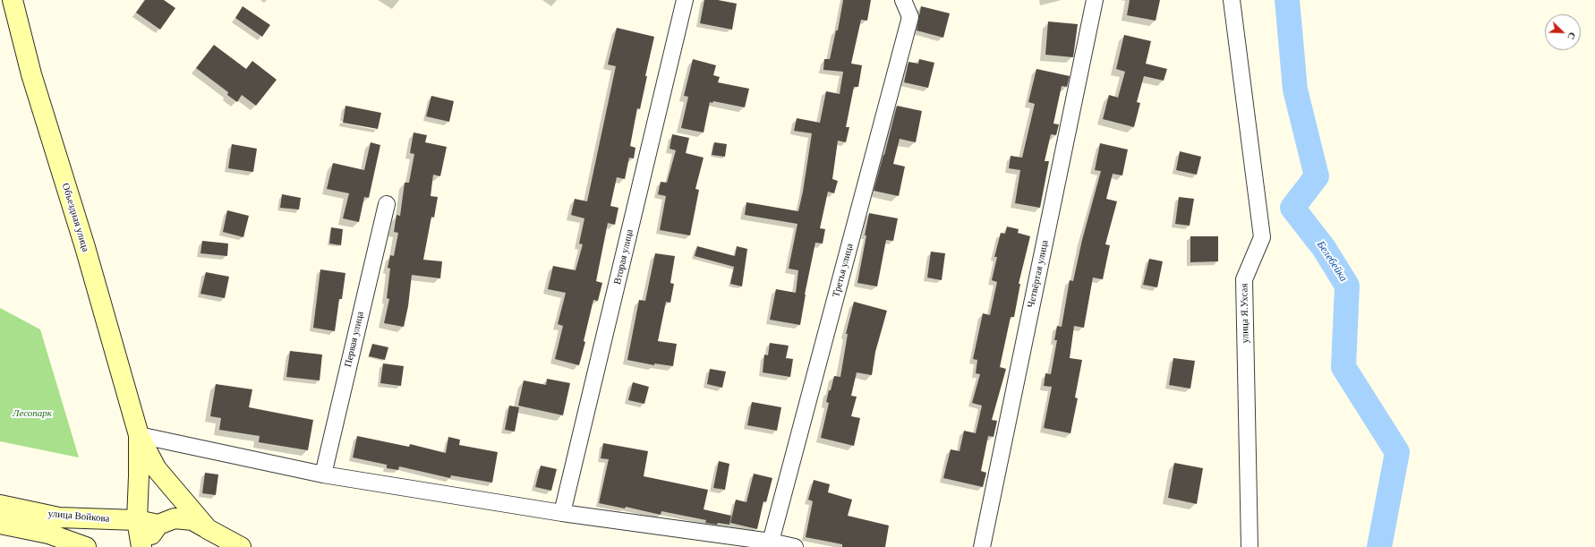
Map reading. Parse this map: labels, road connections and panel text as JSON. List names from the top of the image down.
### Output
{
  "streets": {
    "main road": ["Объездная улица", "улица Войкова"],
    "street": [
      "Вторая улица",
      "Третья улица",
      "Четвёртая улица",
      "улица Я.Ухсая",
      "Первая улица"
    ]
  },
  "water": ["Белебейка"],
  "parks": ["Лесопарк"],
  "north": "bottom right"
}
